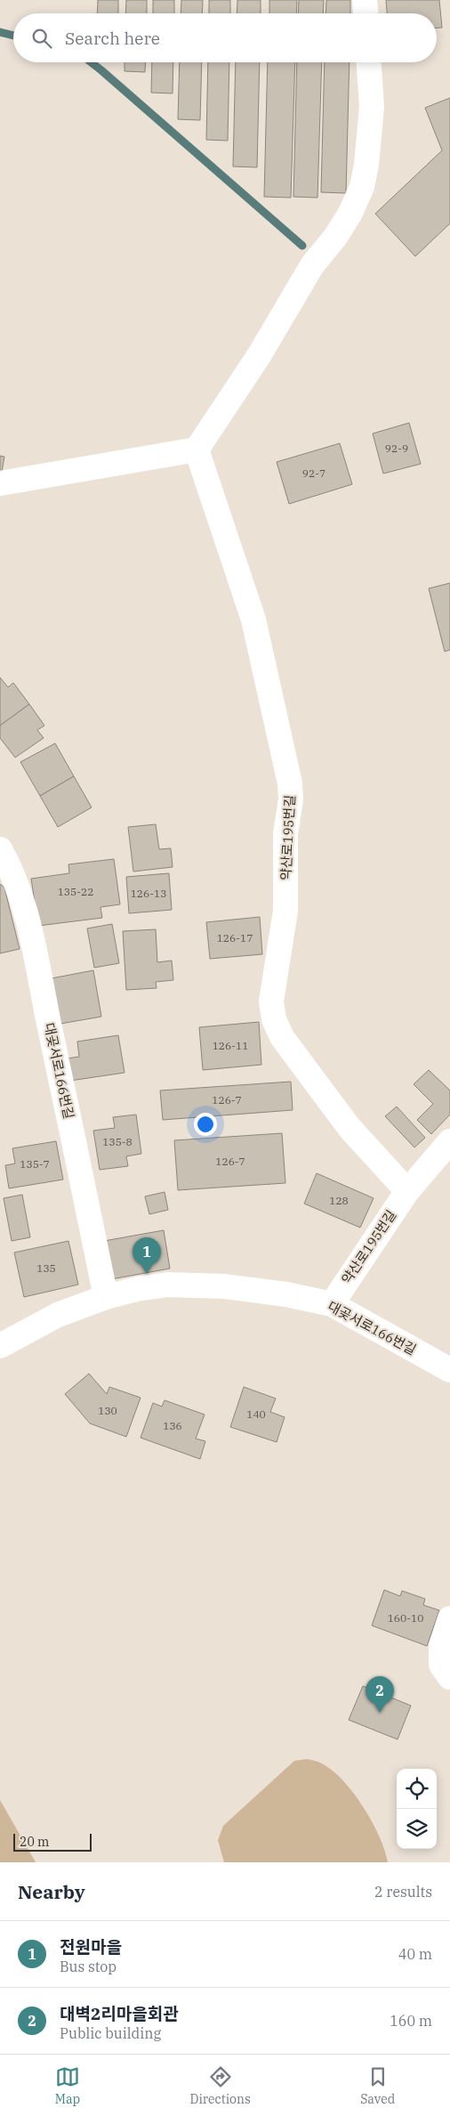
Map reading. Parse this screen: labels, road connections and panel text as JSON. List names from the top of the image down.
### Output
{
  "streets": {
    "lane": ["약산로195번길", "대곶서로166번길"]
  },
  "crossings": [
    ["약산로195번길", "대곶서로166번길"]
  ],
  "house_numbers": [
    "92-9",
    "92-7",
    "135-22",
    "126-13",
    "126-17",
    "126-11",
    "126-7",
    "135-8",
    "126-7",
    "135-7",
    "128",
    "135",
    "130",
    "140",
    "136",
    "160-10"
  ],
  "scale_bar": "20 m",
  "page": {
    "search": "Search here",
    "pins": ["1", "2"],
    "scale": "20 m",
    "heading": ["Nearby", "2 results"],
    "list": [
      {
        "mark": "1",
        "name": "전원마을",
        "note": "Bus stop",
        "value": "40 m"
      },
      {
        "mark": "2",
        "name": "대벽2리마을회관",
        "note": "Public building",
        "value": "160 m"
      }
    ],
    "nav": ["Map", "Directions", "Saved"]
  }
}
